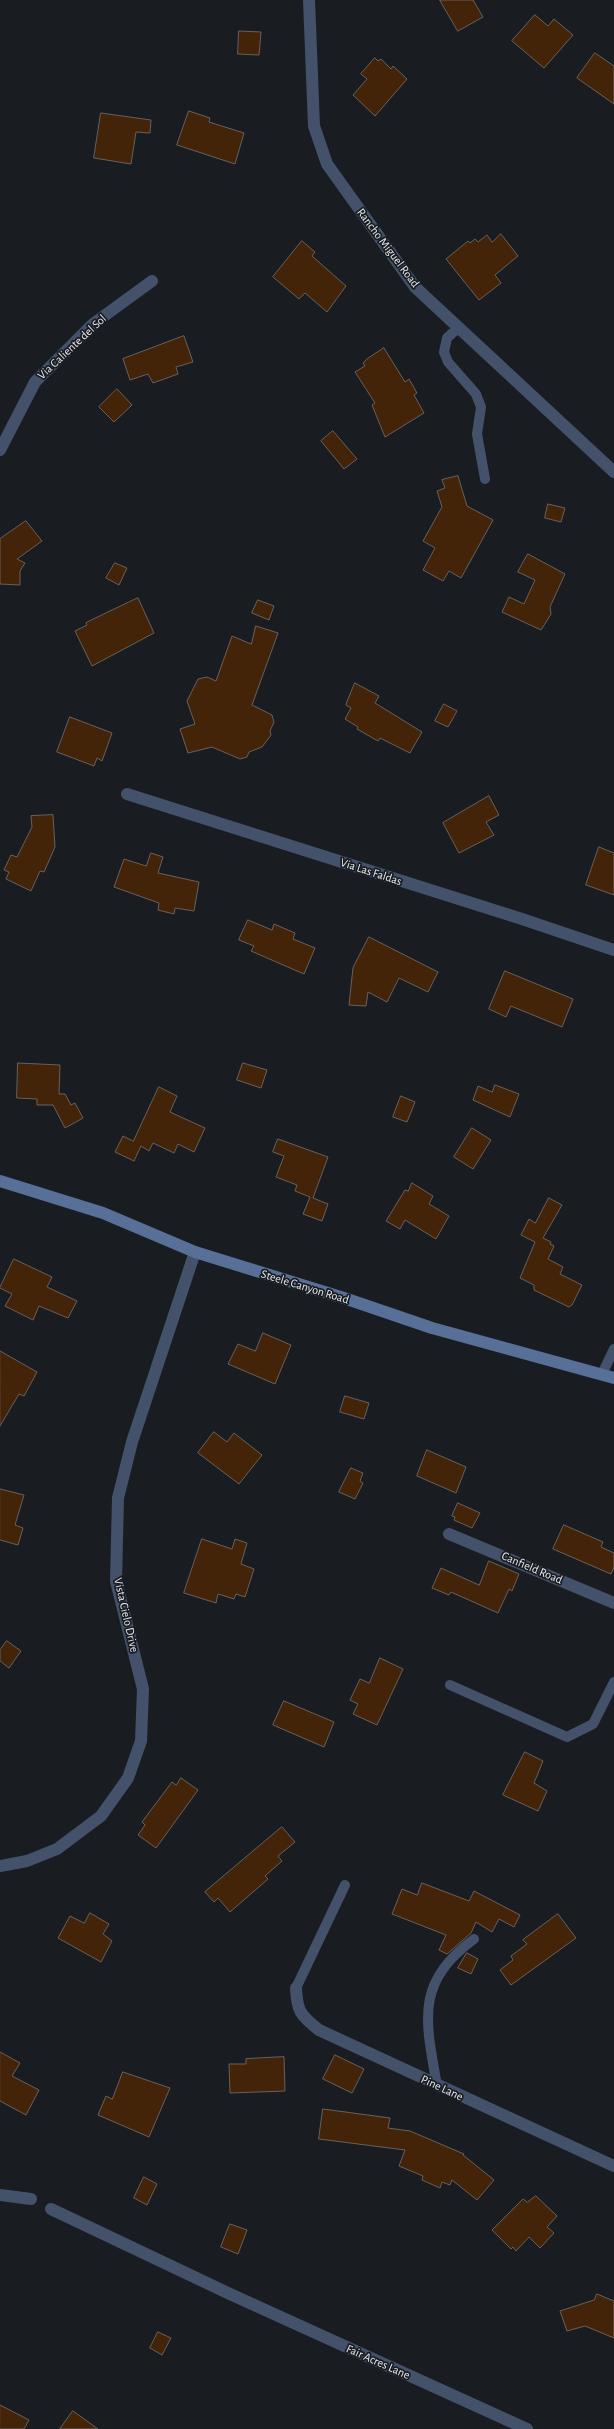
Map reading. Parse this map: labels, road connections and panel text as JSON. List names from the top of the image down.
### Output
{
  "streets": {
    "street": [
      "Rancho Miguel Road",
      "Via Caliente del Sol",
      "Via Las Faldas",
      "Steele Canyon Road",
      "Canfield Road",
      "Vista Cielo Drive",
      "Pine Lane",
      "Fair Acres Lane"
    ]
  },
  "crossings": [
    ["Steele Canyon Road", "Vista Cielo Drive"]
  ]
}
